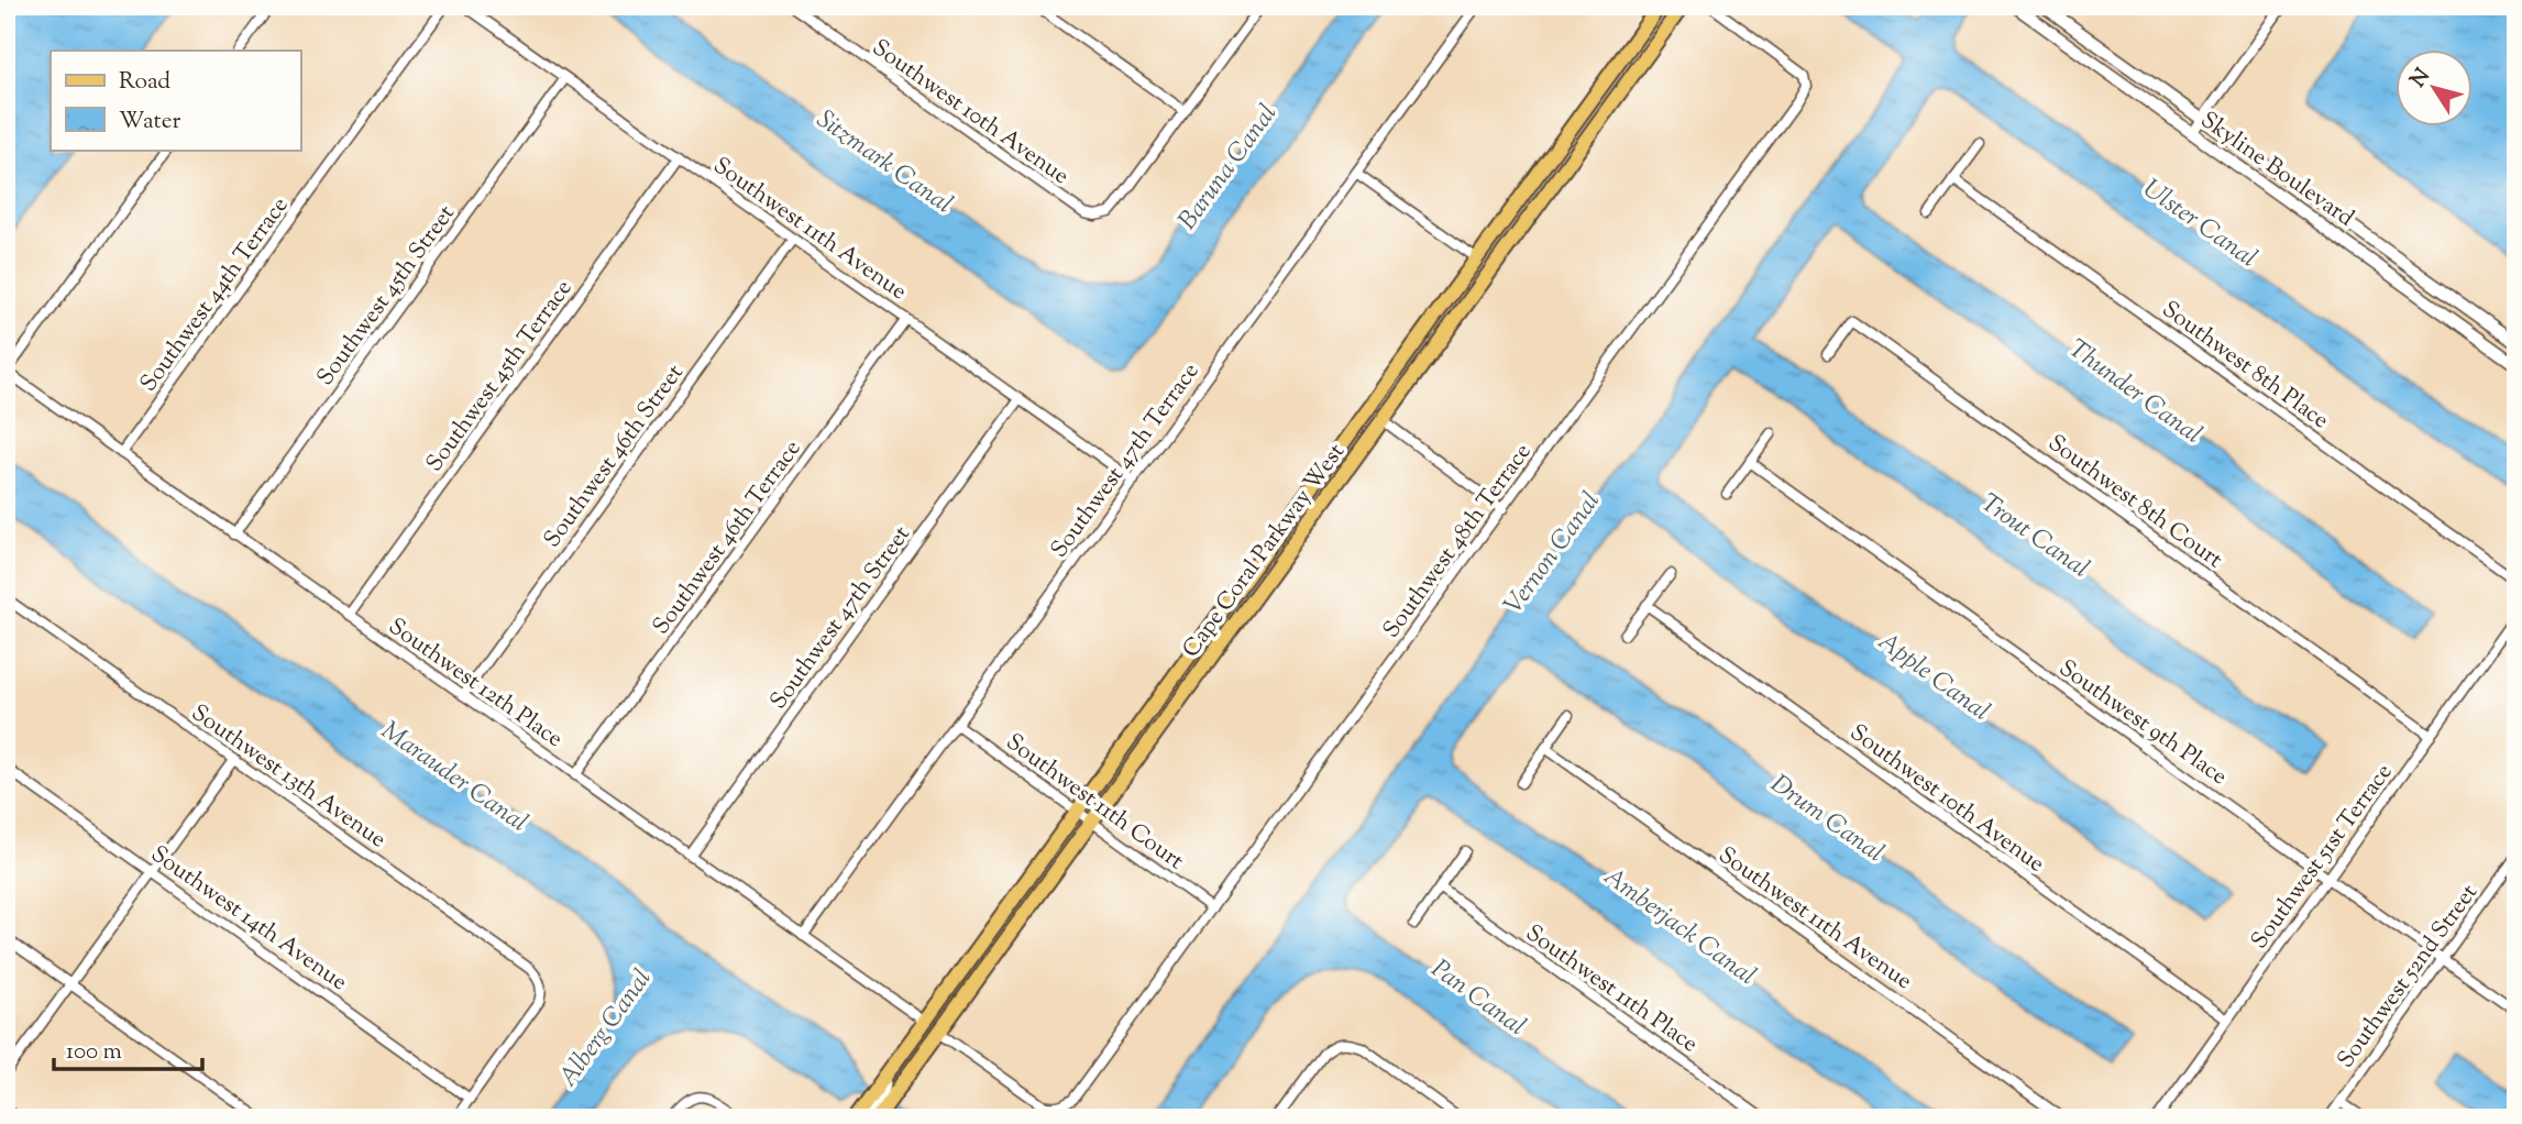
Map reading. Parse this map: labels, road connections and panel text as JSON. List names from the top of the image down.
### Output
{
  "streets": {
    "main road": ["Cape Coral Parkway West"],
    "street": [
      "Southwest 10th Avenue",
      "Skyline Boulevard",
      "Southwest 11th Avenue",
      "Southwest 44th Terrace",
      "Southwest 45th Street",
      "Southwest 8th Place",
      "Southwest 45th Terrace",
      "Southwest 46th Street",
      "Southwest 47th Terrace",
      "Southwest 8th Court",
      "Southwest 46th Terrace",
      "Southwest 48th Terrace",
      "Southwest 47th Street",
      "Southwest 12th Place",
      "Southwest 9th Place",
      "Southwest 13th Avenue",
      "Southwest 11th Court",
      "Southwest 51st Terrace",
      "Southwest 14th Avenue",
      "Southwest 52nd Street",
      "Southwest 11th Place"
    ]
  },
  "crossings": [
    ["Southwest 10th Avenue", "Southwest 51st Terrace"],
    ["Southwest 11th Avenue", "Southwest 45th Street"],
    ["Southwest 11th Avenue", "Southwest 45th Terrace"],
    ["Southwest 11th Avenue", "Southwest 46th Street"],
    ["Southwest 11th Avenue", "Southwest 47th Terrace"],
    ["Southwest 11th Avenue", "Southwest 46th Terrace"],
    ["Southwest 11th Avenue", "Southwest 47th Street"],
    ["Southwest 44th Terrace", "Southwest 12th Place"],
    ["Southwest 45th Street", "Southwest 12th Place"],
    ["Southwest 45th Terrace", "Southwest 12th Place"],
    ["Southwest 46th Street", "Southwest 12th Place"],
    ["Southwest 47th Terrace", "Southwest 12th Place"],
    ["Southwest 47th Terrace", "Southwest 11th Court"],
    ["Southwest 8th Court", "Southwest 51st Terrace"],
    ["Southwest 46th Terrace", "Southwest 12th Place"],
    ["Southwest 48th Terrace", "Cape Coral Parkway West"],
    ["Southwest 48th Terrace", "Southwest 11th Court"],
    ["Cape Coral Parkway West", "Southwest 12th Place"],
    ["Cape Coral Parkway West", "Southwest 11th Court"],
    ["Southwest 47th Street", "Southwest 12th Place"],
    ["Southwest 9th Place", "Southwest 51st Terrace"],
    ["Southwest 9th Place", "Southwest 52nd Street"],
    ["Southwest 13th Avenue", "Southwest 14th Avenue"]
  ],
  "water": [
    "Sitzmark Canal",
    "Baruna Canal",
    "Ulster Canal",
    "Thunder Canal",
    "Trout Canal",
    "Vernon Canal",
    "Apple Canal",
    "Marauder Canal",
    "Drum Canal",
    "Amberjack Canal",
    "Pan Canal",
    "Alberg Canal"
  ],
  "legend": ["Road", "Water"],
  "scale_bar": "100 m",
  "north": "top left"
}
